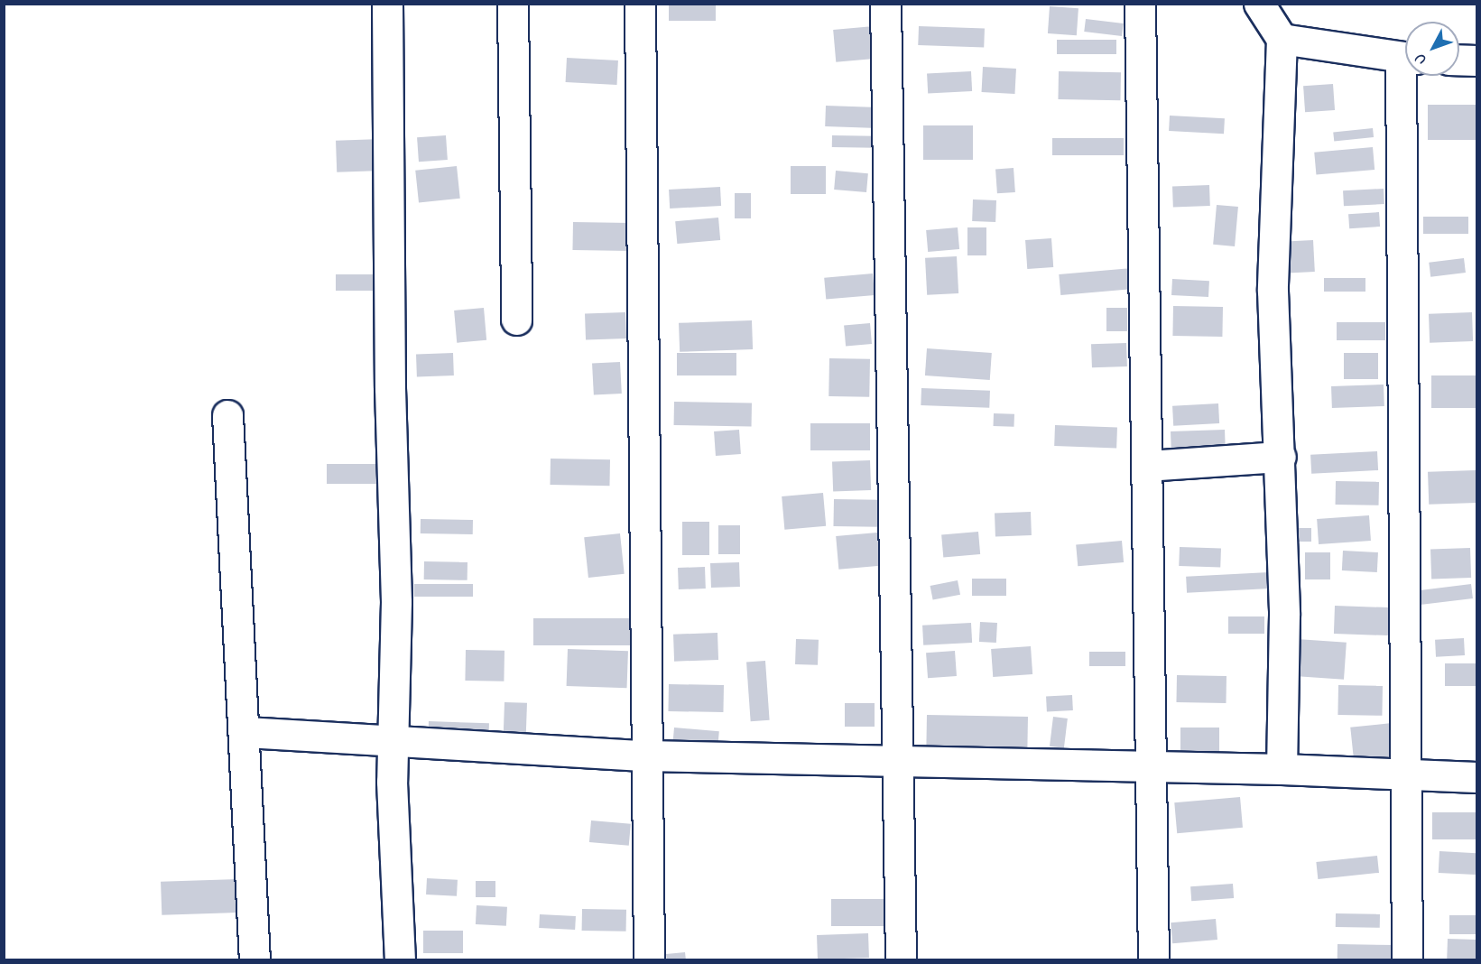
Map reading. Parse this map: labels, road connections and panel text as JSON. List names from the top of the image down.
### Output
{
  "north": "bottom left"
}
